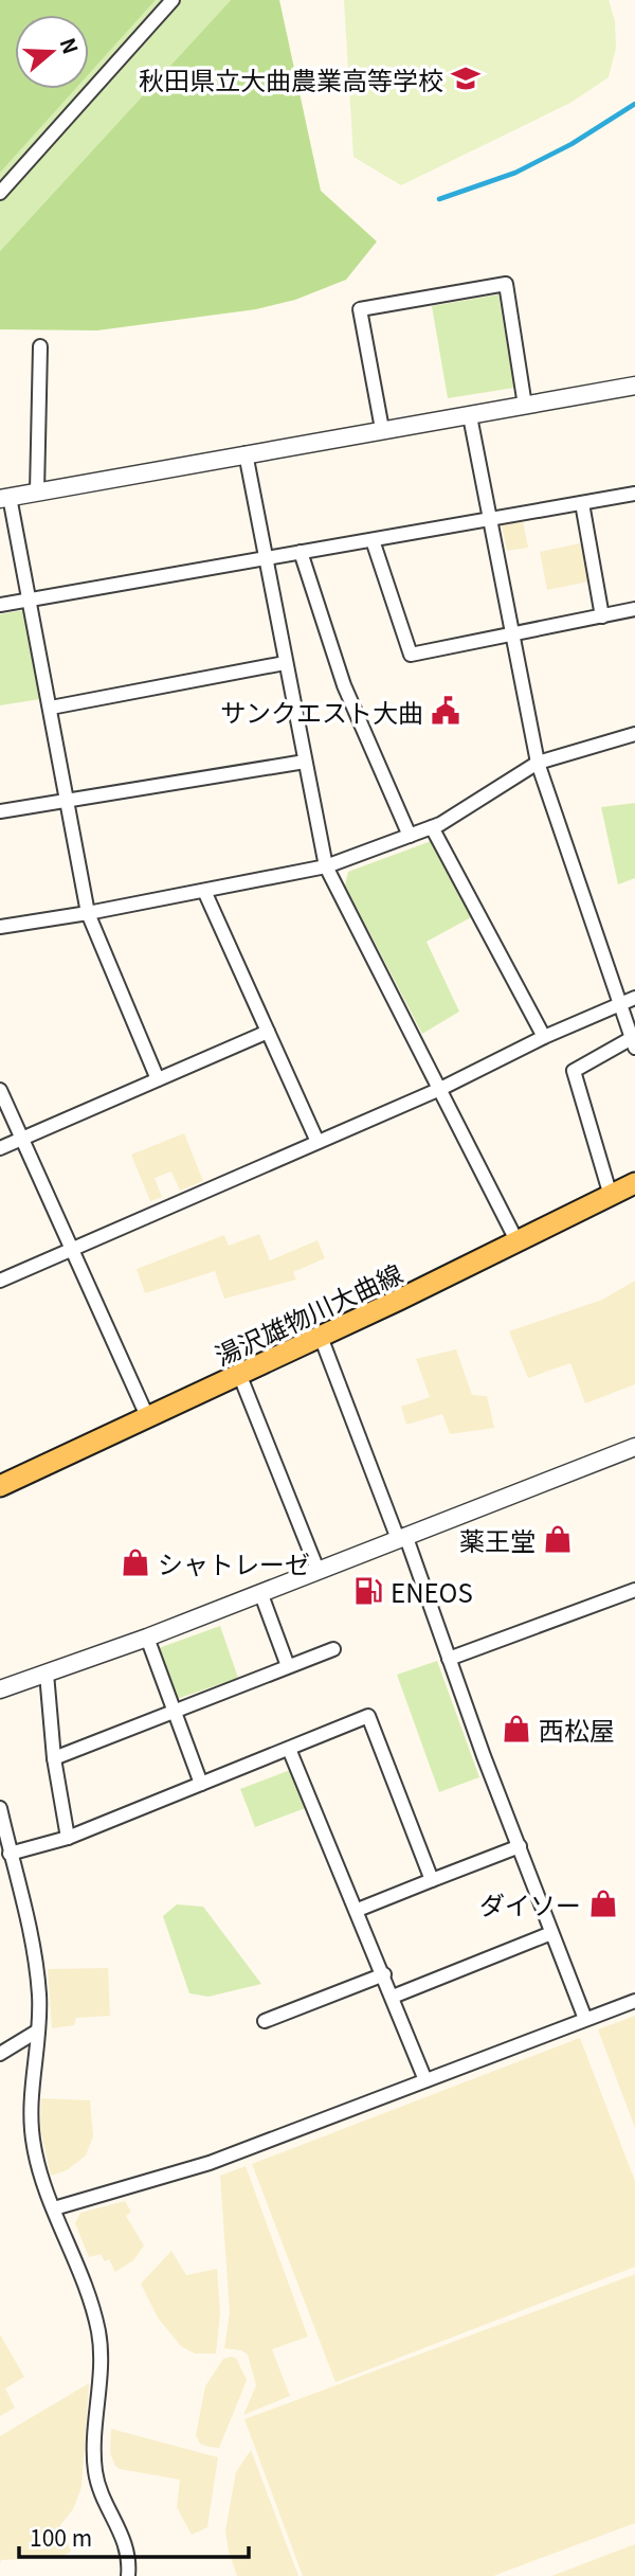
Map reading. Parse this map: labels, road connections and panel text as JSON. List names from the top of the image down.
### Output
{
  "streets": {
    "main road": ["湯沢雄物川大曲線"]
  },
  "places": {
    "school or university": ["秋田県立大曲農業高等学校"],
    "public building": ["サンクエスト大曲"],
    "shop": [
      "薬王堂",
      "シャトレーゼ",
      "西松屋",
      "ダイソー"
    ],
    "fuel station": ["ENEOS"]
  },
  "scale_bar": "100 m",
  "north": "right"
}
